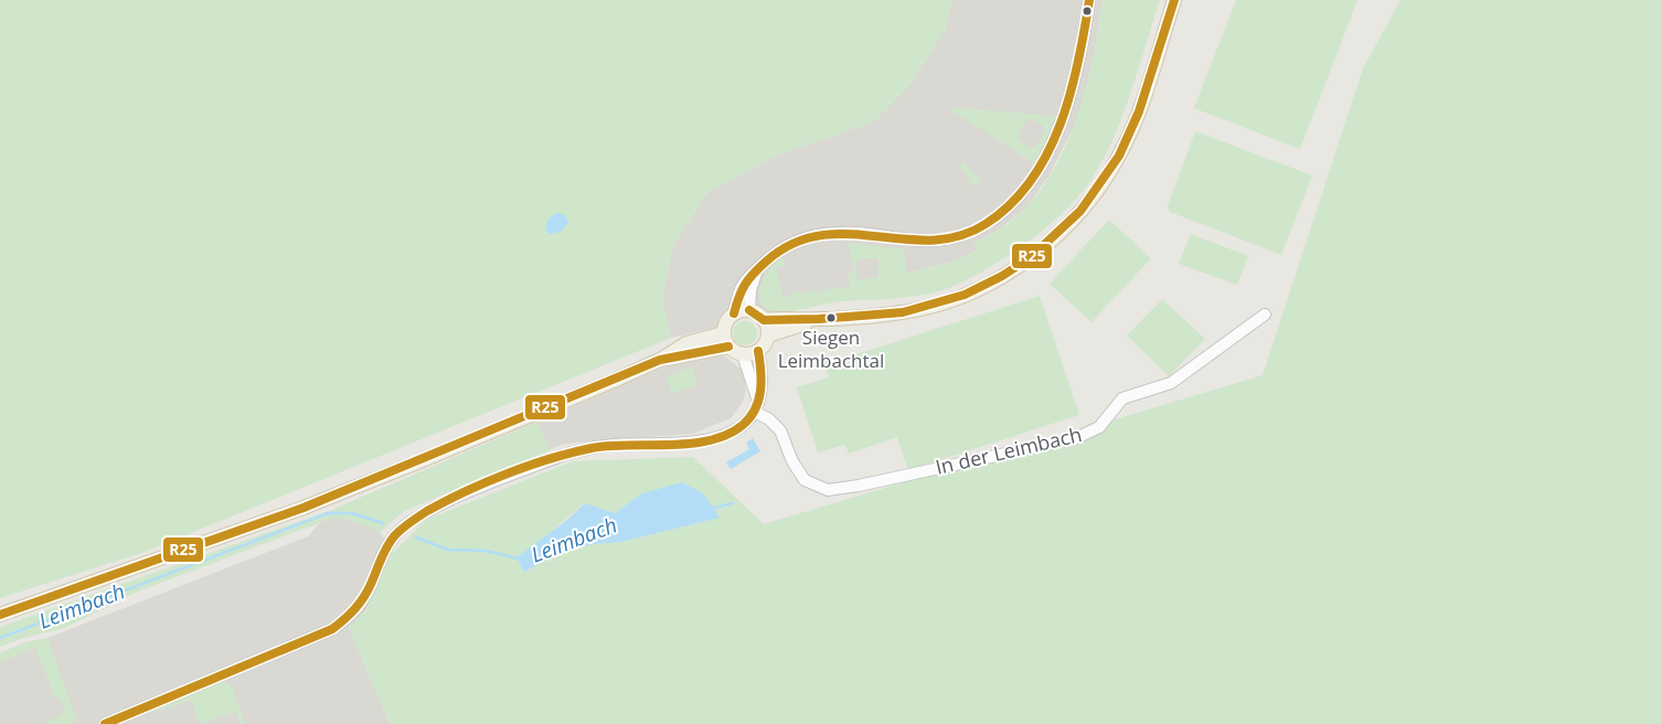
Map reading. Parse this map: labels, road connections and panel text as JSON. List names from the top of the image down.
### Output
{
  "streets": {
    "street": ["In der Leimbach"]
  },
  "water": ["Leimbach"],
  "places": ["Siegen Leimbachtal"],
  "lines": ["transit line R25"]
}
